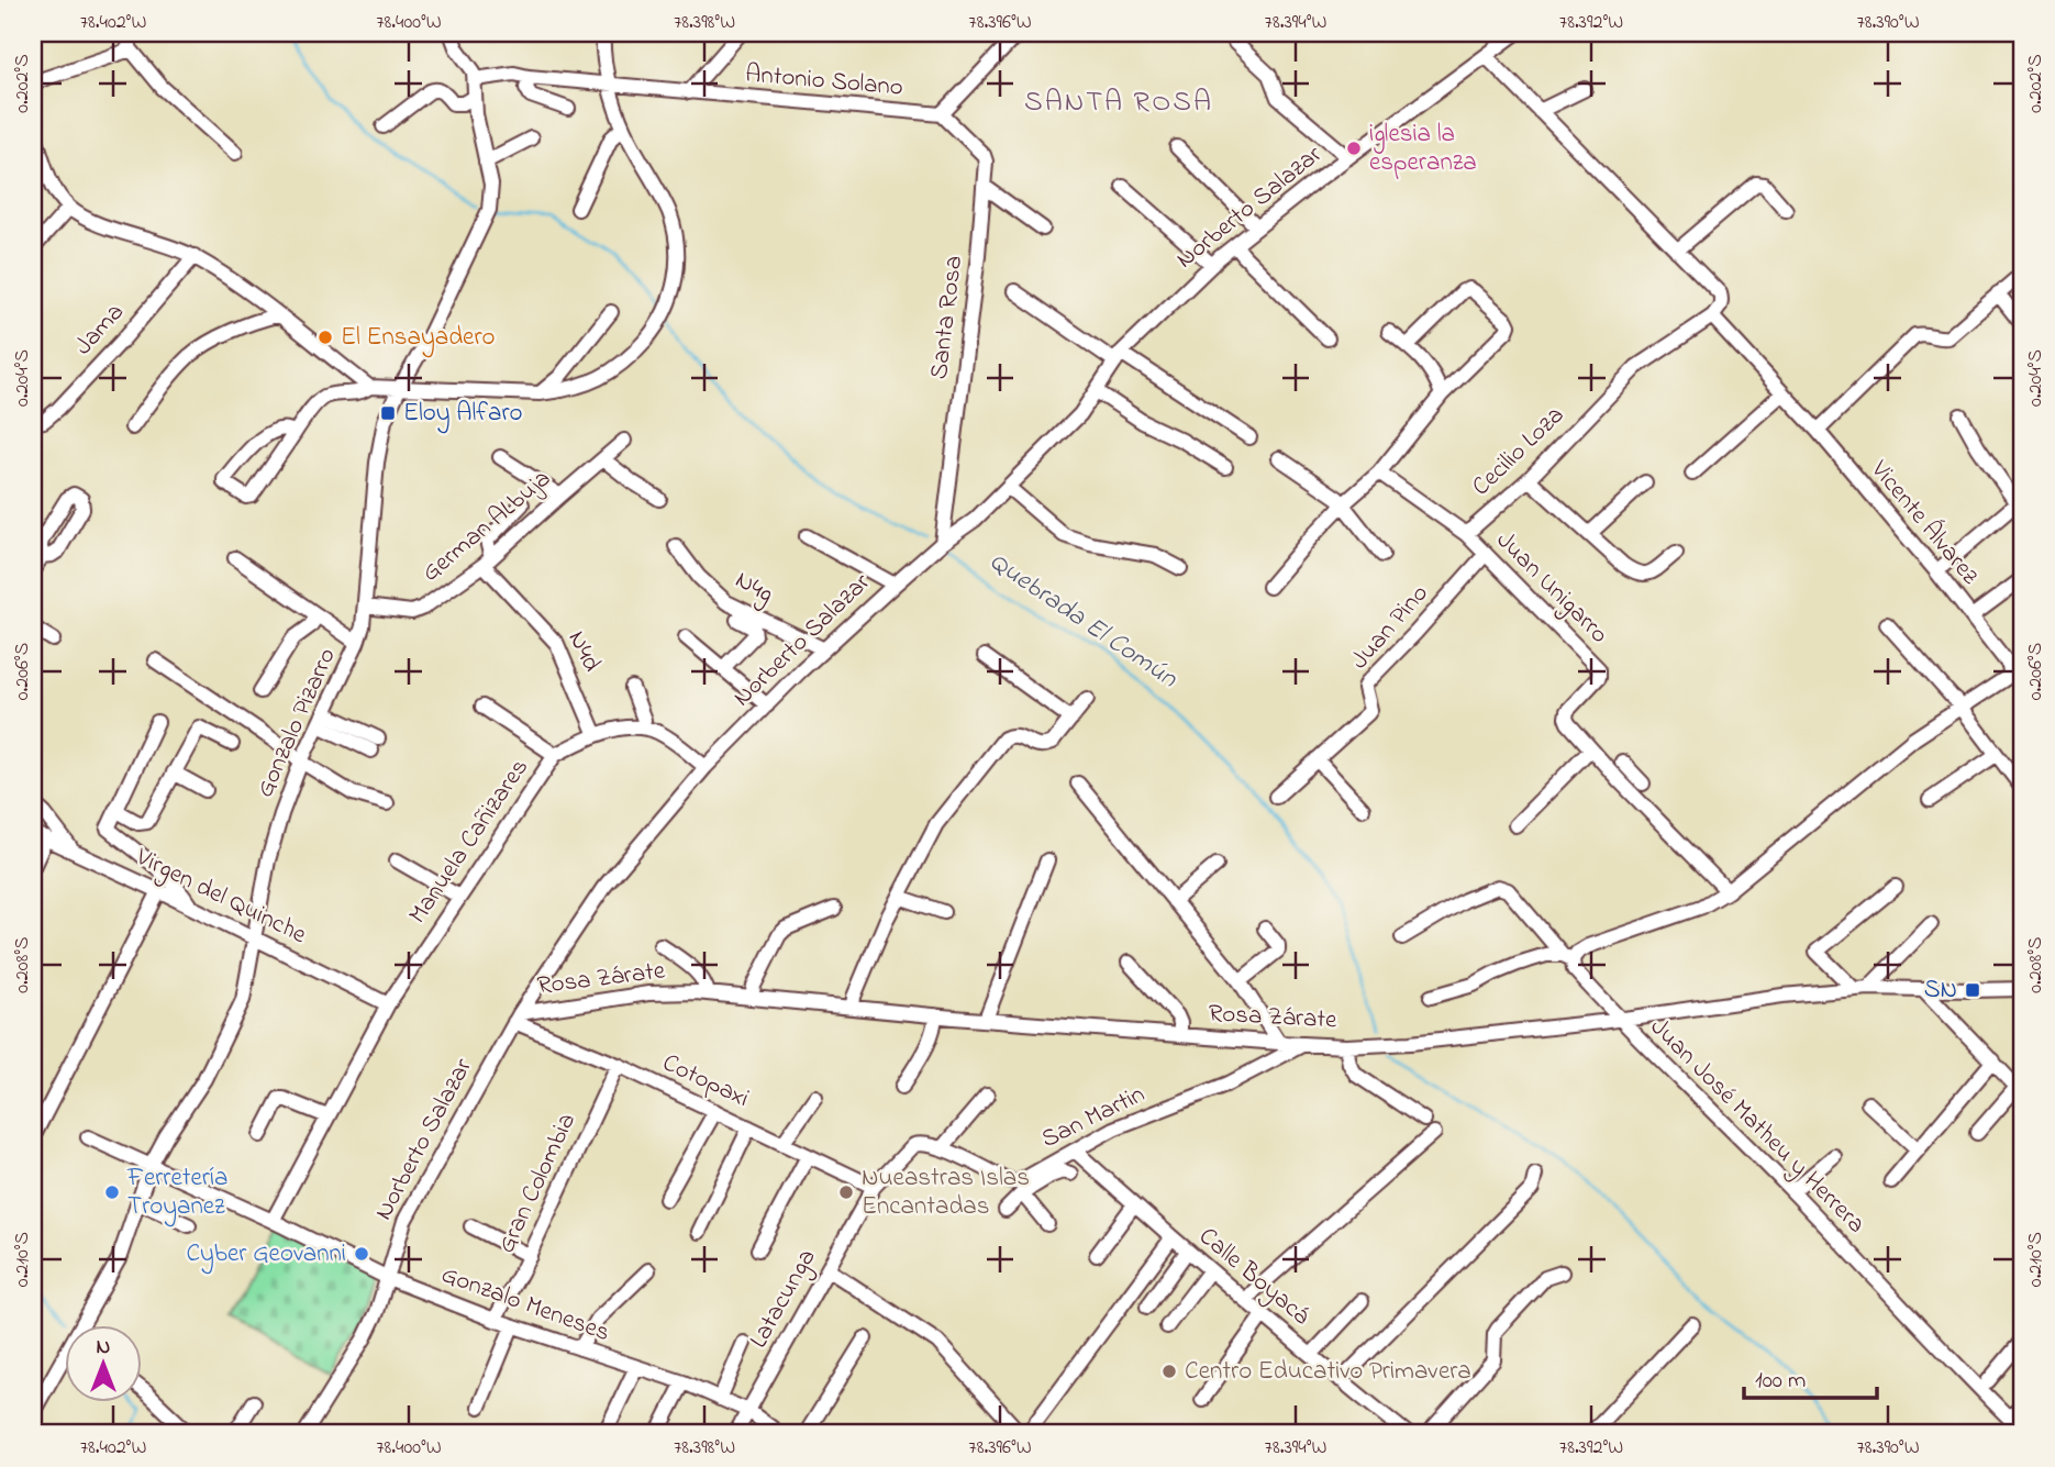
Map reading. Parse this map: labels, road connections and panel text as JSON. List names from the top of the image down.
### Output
{
  "streets": {
    "street": [
      "Antonio Solano",
      "Norberto Salazar",
      "Santa Rosa",
      "Jama",
      "Cecilio Loza",
      "Vicente Álvarez",
      "German ALbuja",
      "N4g",
      "Juan Unigarro",
      "Juan Pino",
      "N4d",
      "Gonzalo Pizarro",
      "Manuela Cañizares",
      "Virgen del Quinche",
      "Rosa Zárate",
      "Cotopaxi",
      "San Martin",
      "Juan José Matheu y Herrera",
      "Gran Colombia",
      "Calle Boyacá",
      "Latacunga",
      "Gonzalo Meneses"
    ]
  },
  "crossings": [
    ["Antonio Solano", "Santa Rosa"],
    ["Antonio Solano", "Gonzalo Pizarro"],
    ["Norberto Salazar", "Santa Rosa"],
    ["Norberto Salazar", "N4g"],
    ["Norberto Salazar", "Rosa Zárate"],
    ["Norberto Salazar", "Cotopaxi"],
    ["Norberto Salazar", "Gonzalo Meneses"],
    ["Cecilio Loza", "Vicente Álvarez"],
    ["Cecilio Loza", "Juan Unigarro"],
    ["Vicente Álvarez", "Juan Unigarro"],
    ["German ALbuja", "N4d"],
    ["German ALbuja", "Gonzalo Pizarro"],
    ["Juan Unigarro", "Juan Pino"],
    ["N4d", "Manuela Cañizares"],
    ["Gonzalo Pizarro", "Virgen del Quinche"],
    ["Gonzalo Pizarro", "Gonzalo Meneses"],
    ["Manuela Cañizares", "Virgen del Quinche"],
    ["Manuela Cañizares", "Gonzalo Meneses"],
    ["Rosa Zárate", "Cotopaxi"],
    ["Rosa Zárate", "San Martin"],
    ["Rosa Zárate", "Juan José Matheu y Herrera"],
    ["Cotopaxi", "Gran Colombia"],
    ["Cotopaxi", "Latacunga"],
    ["San Martin", "Calle Boyacá"],
    ["Gran Colombia", "Gonzalo Meneses"],
    ["Latacunga", "Gonzalo Meneses"]
  ],
  "districts": ["SANTA ROSA"],
  "water": ["Quebrada El Común"],
  "places": {
    "other": [
      "iglesia la esperanza",
      "El Ensayadero",
      "Ferretería Troyanez",
      "Nueastras Islas Encantadas",
      "Cyber Geovanni",
      "Centro Educativo Primavera"
    ],
    "transit": ["Eloy Alfaro", "SN"]
  },
  "scale_bar": "100 m",
  "north": "top",
  "coordinates": [
    "78.402°W",
    "78.400°W",
    "78.398°W",
    "78.396°W",
    "78.394°W",
    "78.392°W",
    "78.390°W",
    "0.202°S",
    "0.204°S",
    "0.206°S",
    "0.208°S",
    "0.210°S"
  ]
}
